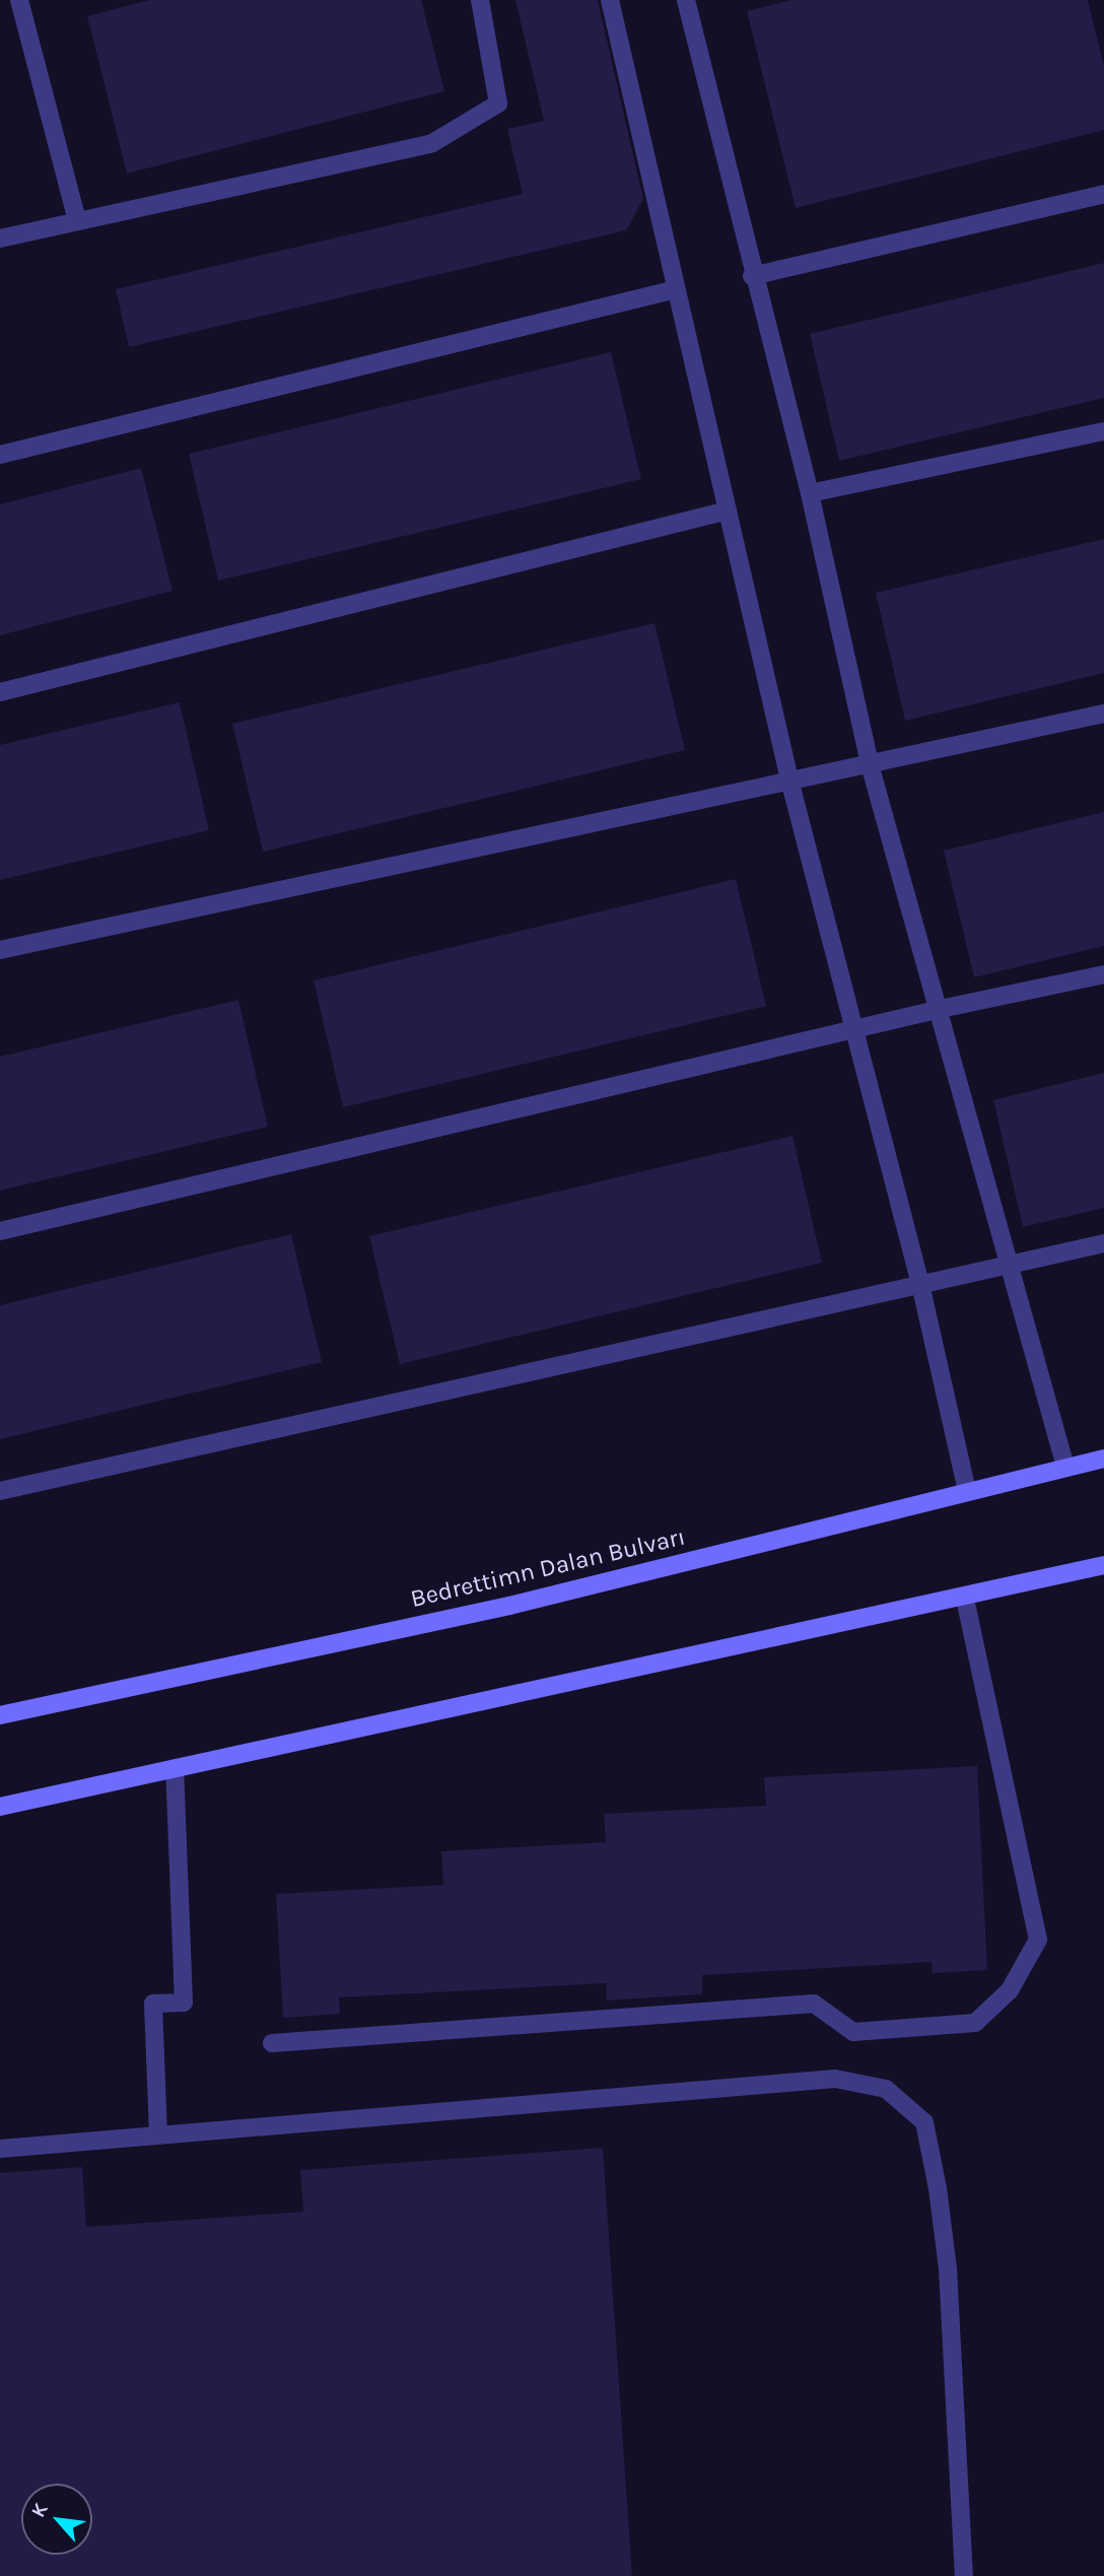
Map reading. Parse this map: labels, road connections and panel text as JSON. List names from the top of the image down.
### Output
{
  "streets": {
    "main road": ["Bedrettimn Dalan Bulvarı"]
  },
  "north": "top left"
}
